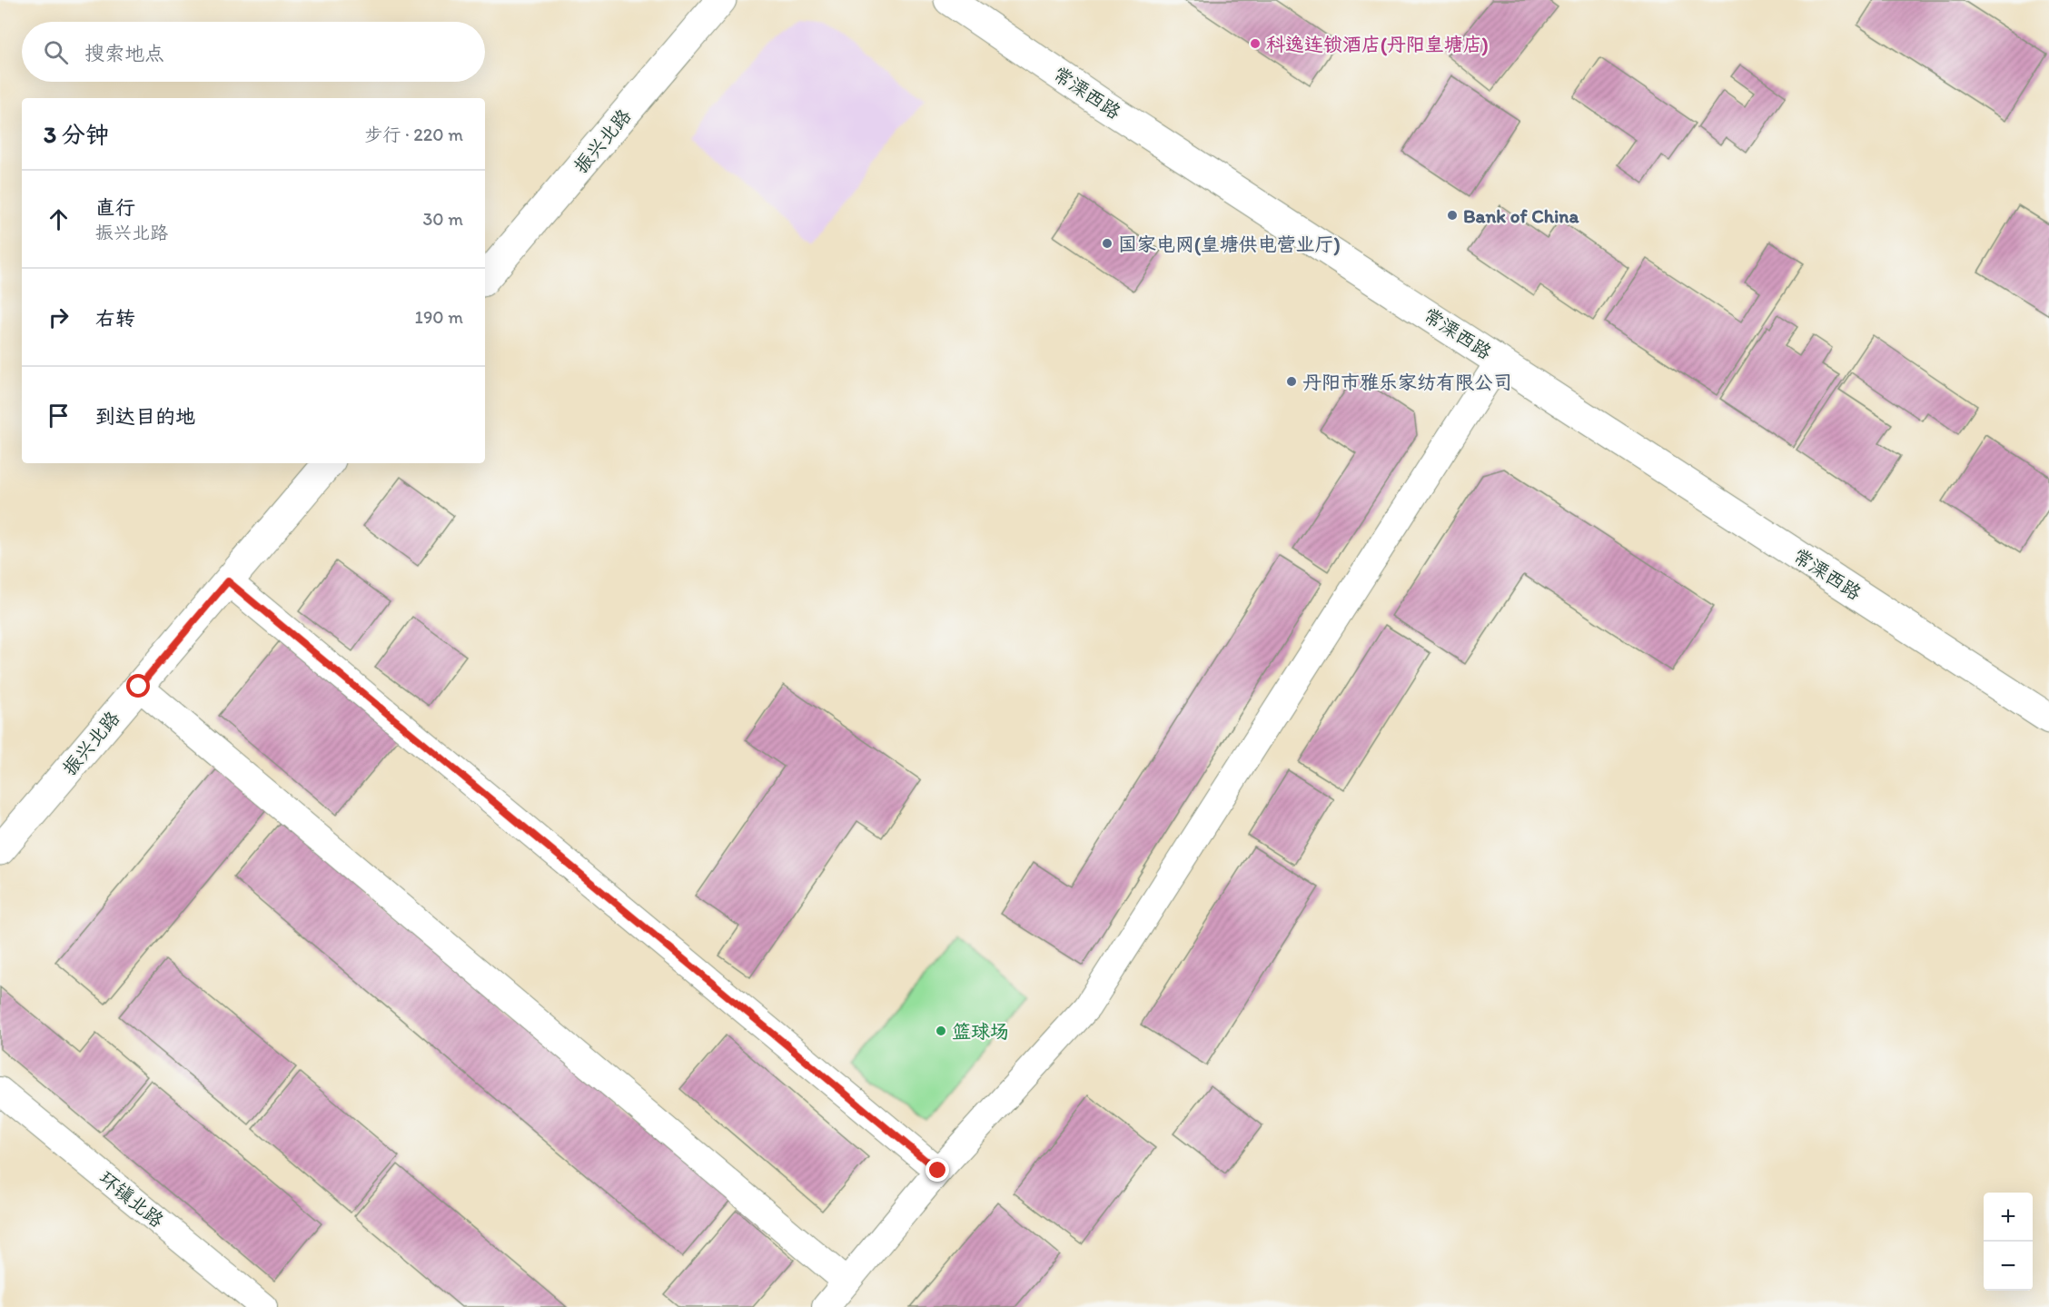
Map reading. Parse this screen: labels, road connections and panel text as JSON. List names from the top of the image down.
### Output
{
  "streets": {
    "main road": ["常溧西路", "振兴北路"],
    "street": ["环镇北路"]
  },
  "places": [
    "科逸连锁酒店(丹阳皇塘店)",
    "Bank of China",
    "国家电网(皇塘供电营业厅)",
    "丹阳市雅乐家纺有限公司",
    "篮球场"
  ],
  "page": {
    "search": "搜索地点",
    "heading": ["3 分钟", "步行 · 220 m"],
    "list": [
      ["直行", "振兴北路", "30 m"],
      ["右转", "190 m"],
      "到达目的地"
    ],
    "map_buttons": ["+", "−"]
  }
}
